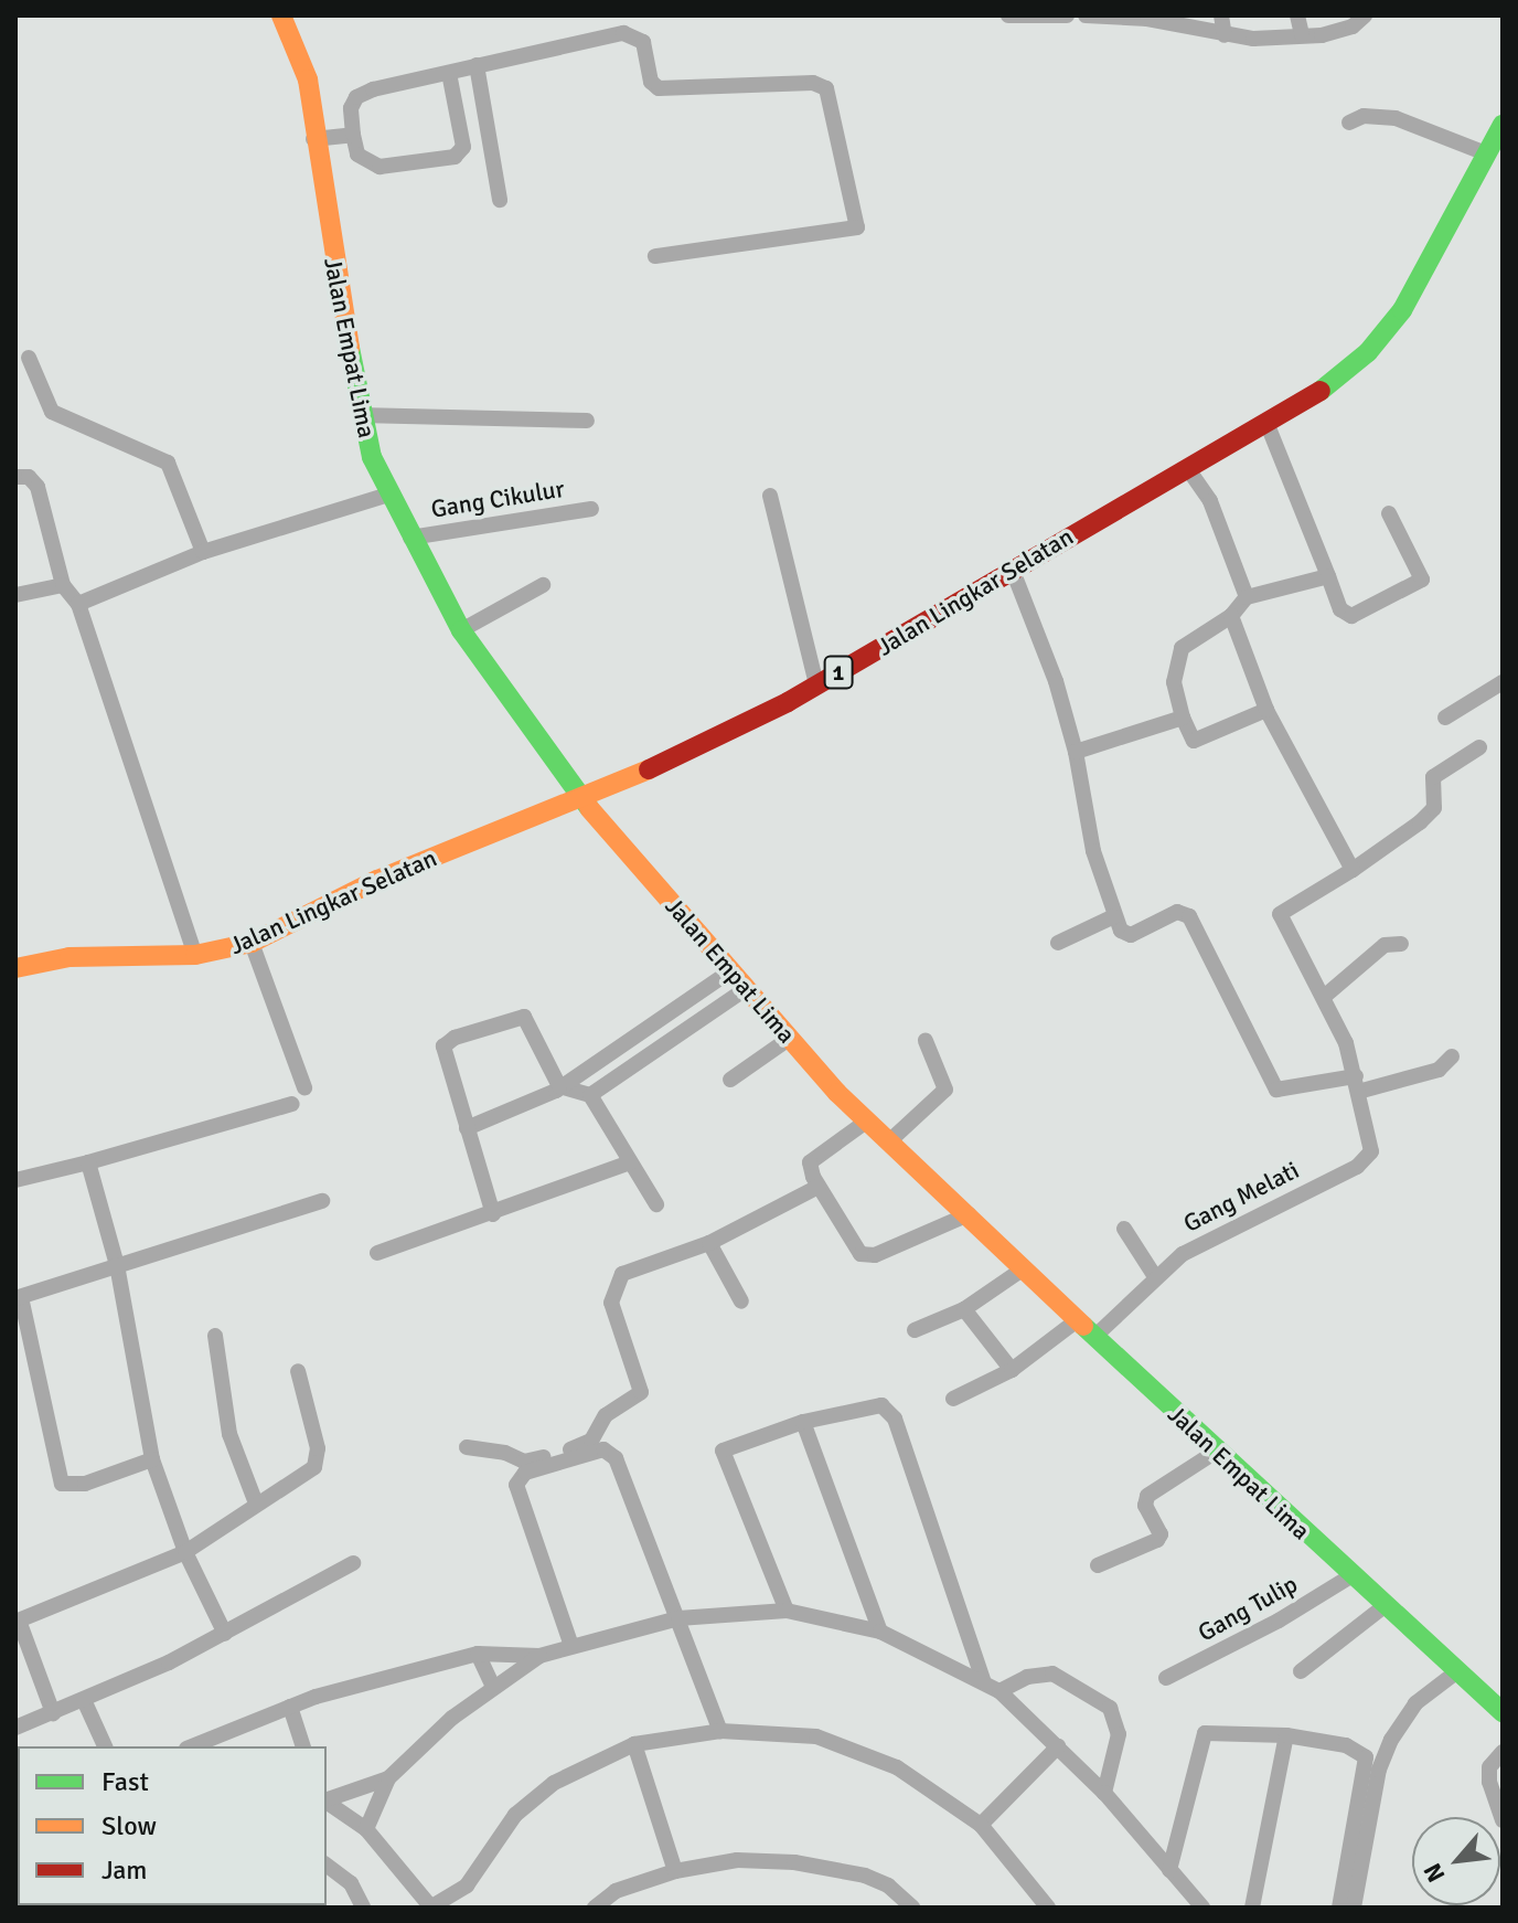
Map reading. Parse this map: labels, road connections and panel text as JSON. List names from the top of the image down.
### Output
{
  "streets": {
    "main road": ["Jalan Empat Lima", "Jalan Lingkar Selatan", "1"],
    "street": ["Gang Cikulur", "Gang Melati", "Gang Tulip"]
  },
  "crossings": [
    ["Jalan Empat Lima", "Gang Cikulur"],
    ["Jalan Empat Lima", "Jalan Lingkar Selatan"],
    ["Jalan Empat Lima", "Gang Melati"],
    ["Jalan Empat Lima", "Gang Tulip"]
  ],
  "legend": ["Fast", "Slow", "Jam"],
  "north": "bottom left"
}
